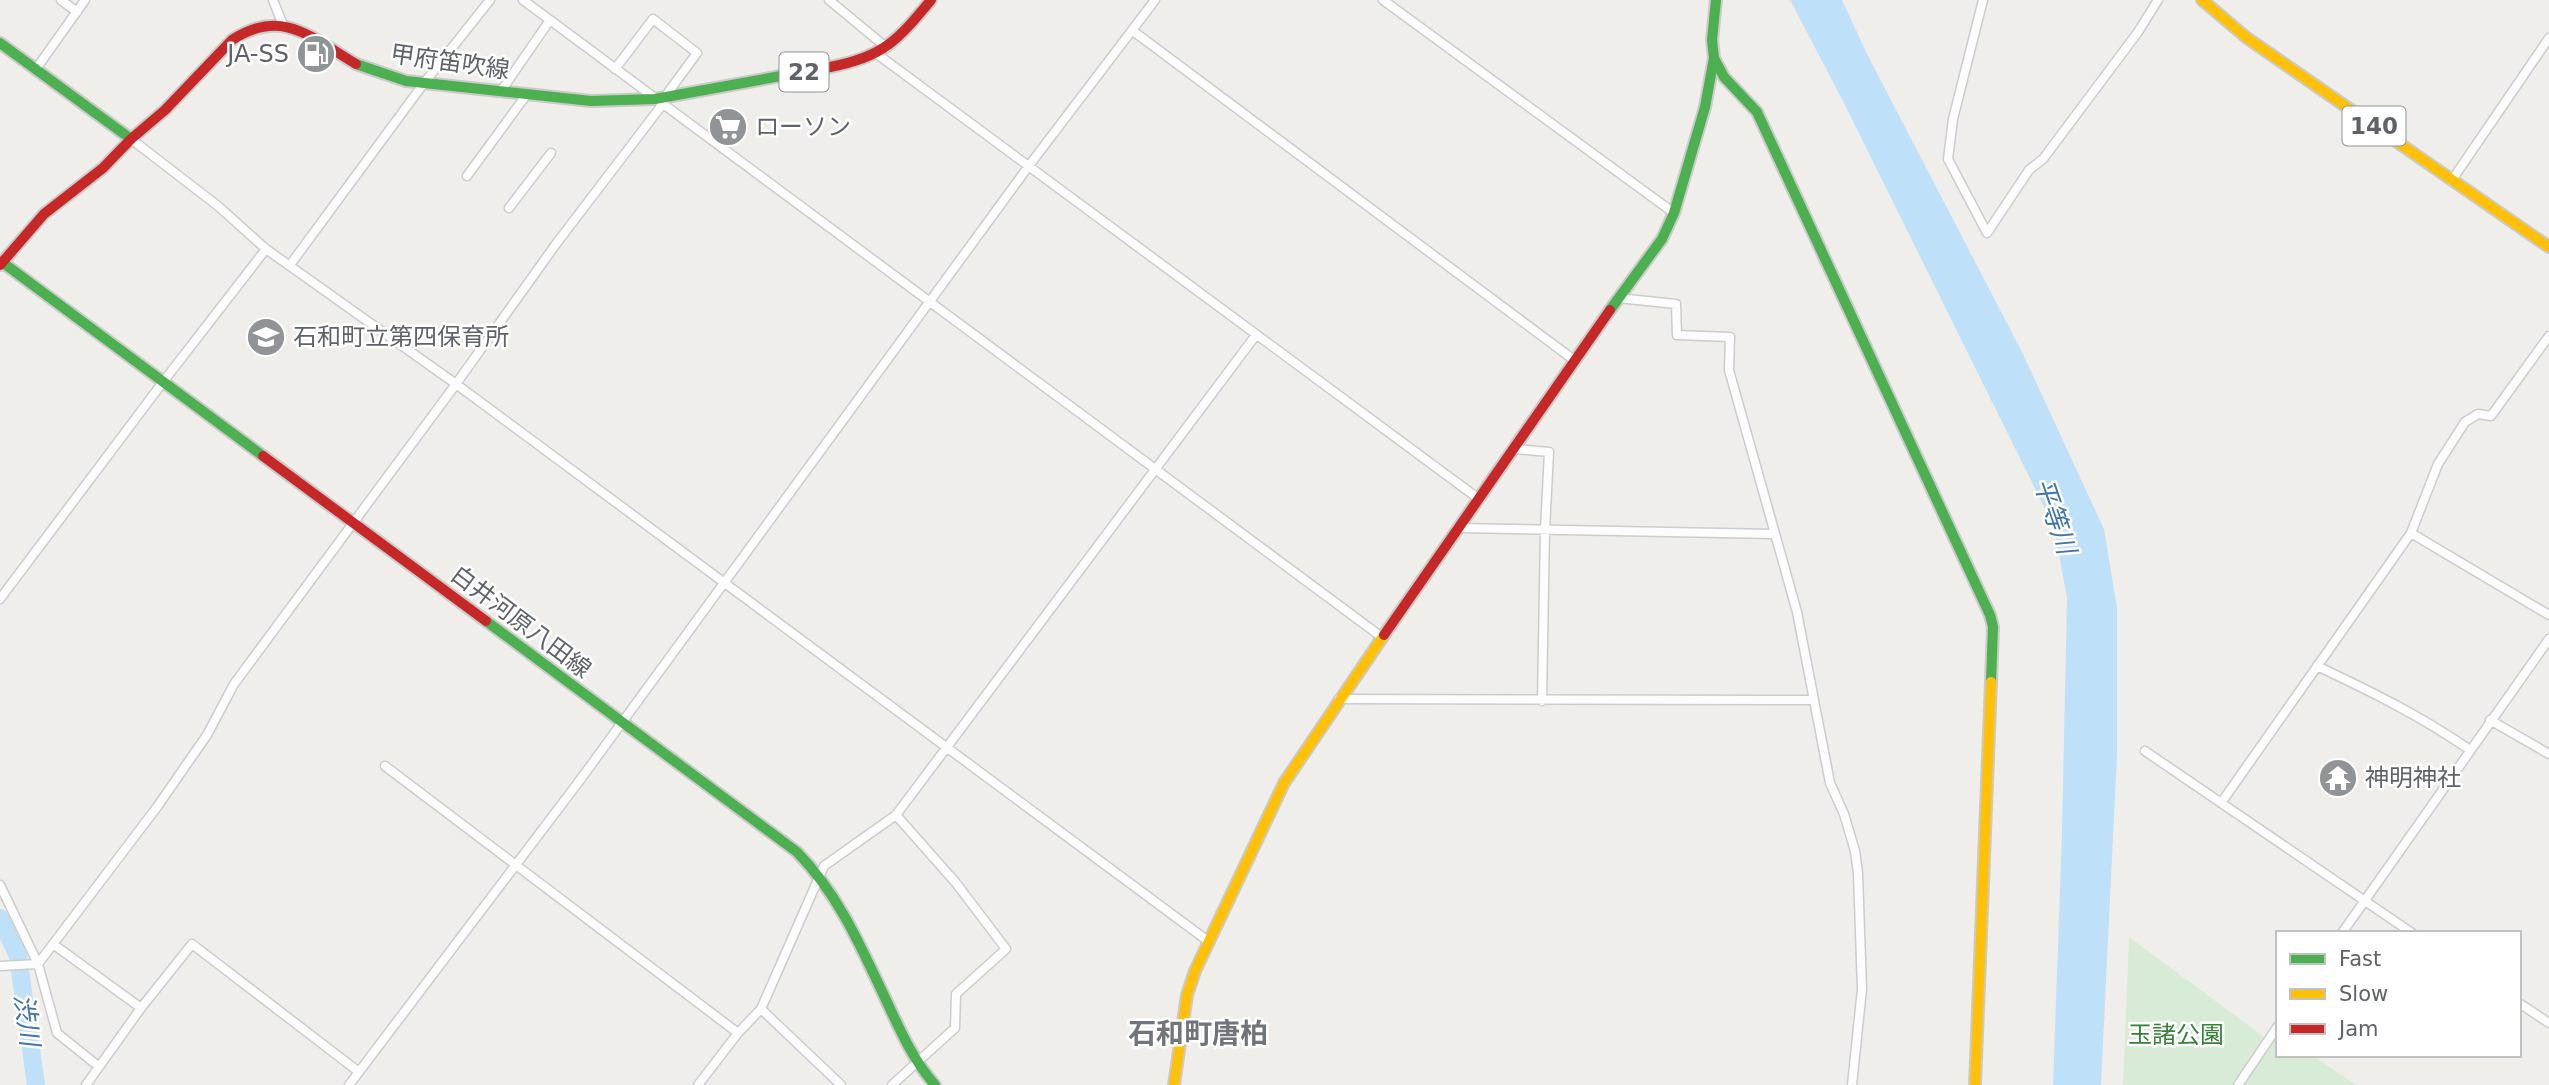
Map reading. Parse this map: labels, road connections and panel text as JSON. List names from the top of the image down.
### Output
{
  "streets": {
    "main road": [
      "甲府笛吹線",
      "22",
      "140",
      "白井河原八田線"
    ]
  },
  "districts": ["石和町唐柏"],
  "water": ["平等川", "渋川"],
  "parks": ["玉諸公園"],
  "places": {
    "fuel station": ["JA-SS"],
    "supermarket": ["ローソン"],
    "school or university": ["石和町立第四保育所"],
    "temple": ["神明神社"]
  },
  "legend": ["Fast", "Slow", "Jam"]
}
